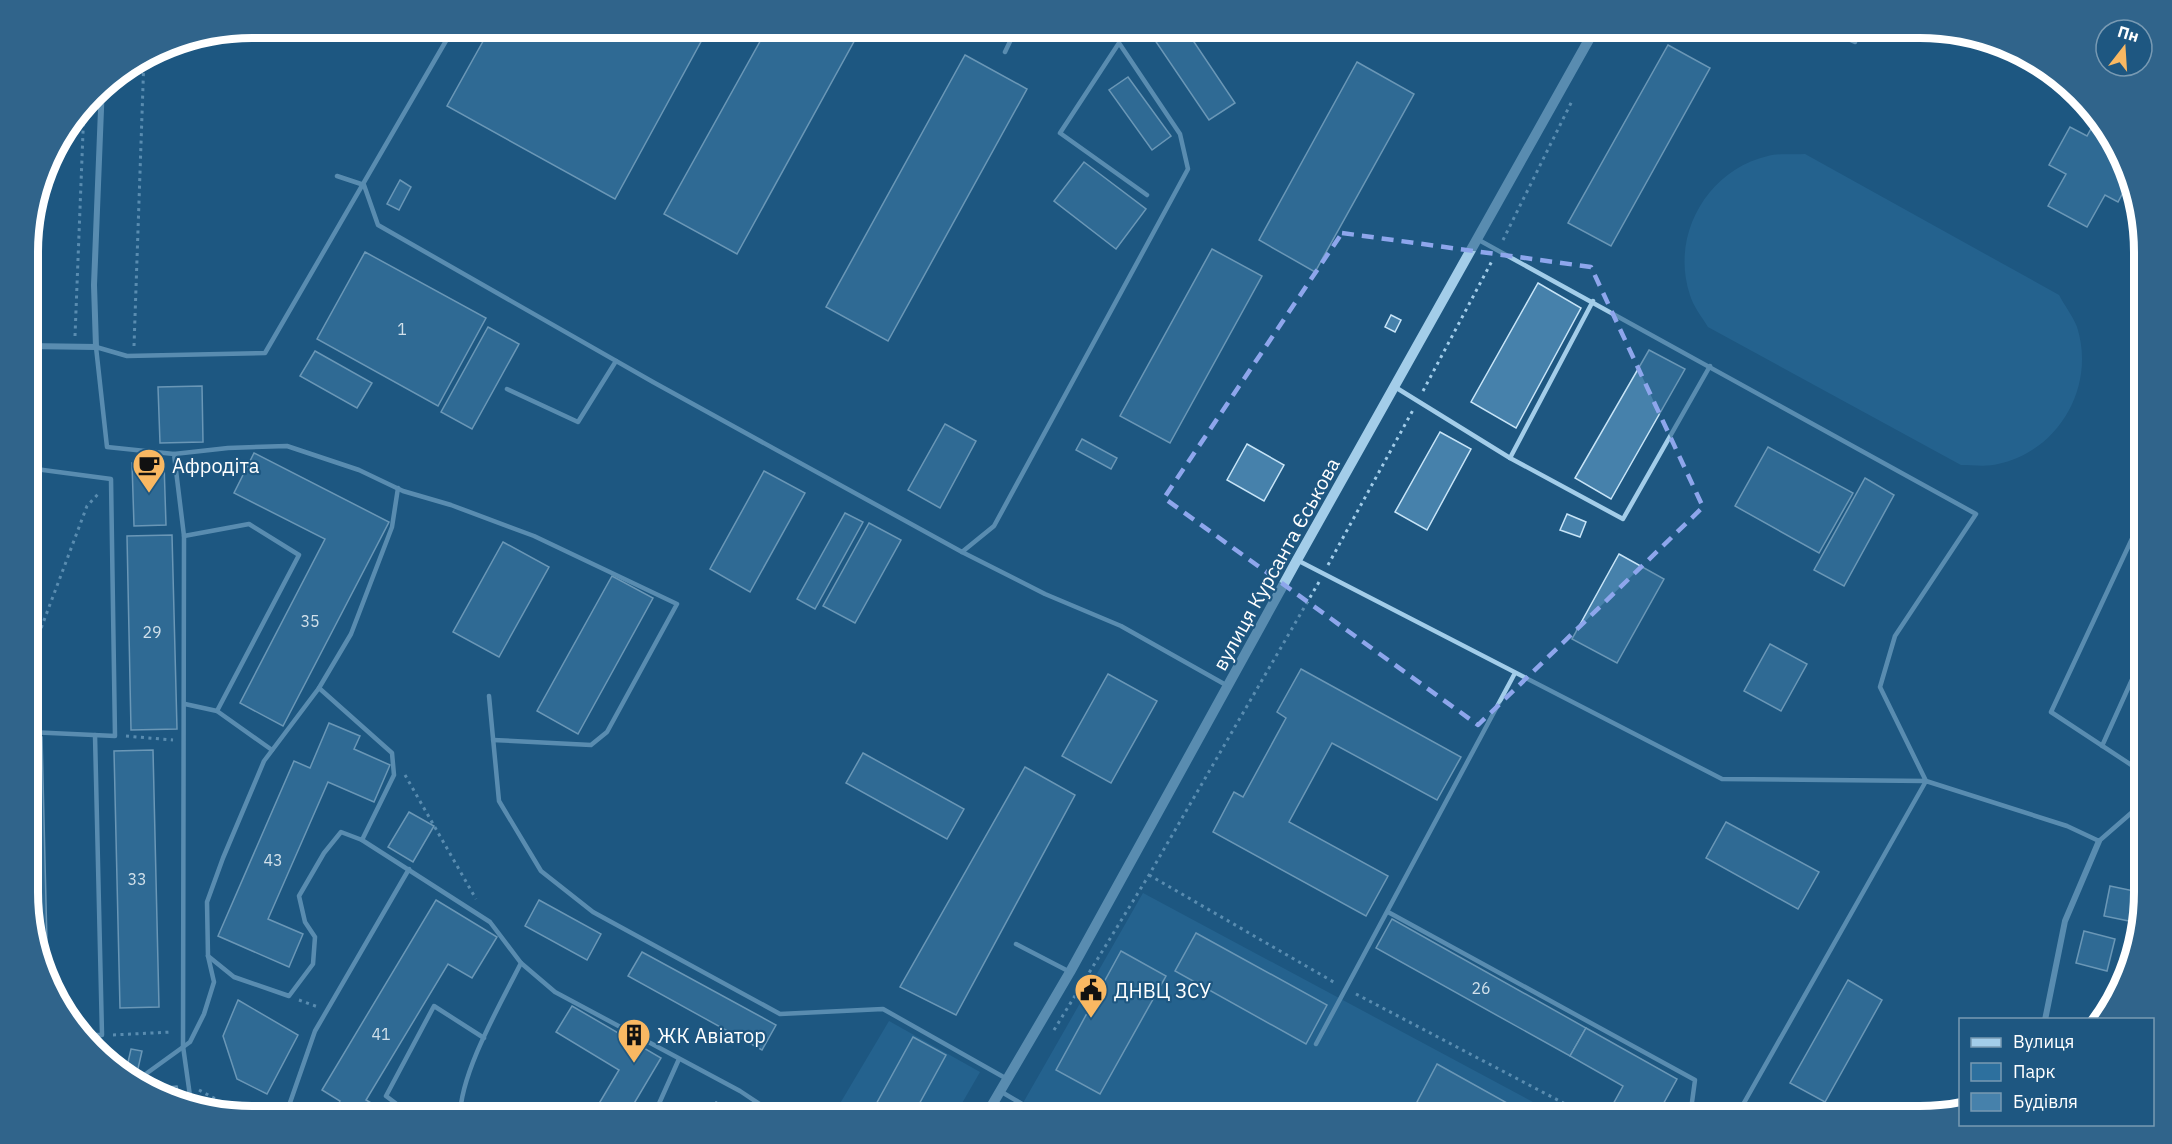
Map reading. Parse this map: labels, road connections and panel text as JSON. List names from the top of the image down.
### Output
{
  "streets": {
    "street": ["вулиця Курсанта Єськова"]
  },
  "places": {
    "cafe": ["Афродіта"],
    "public building": ["ДНВЦ ЗСУ"],
    "building": ["ЖК Авіатор"]
  },
  "house_numbers": [
    "1",
    "35",
    "29",
    "43",
    "33",
    "26",
    "41"
  ],
  "legend": ["Вулиця", "Парк", "Будівля"],
  "north": "top"
}
